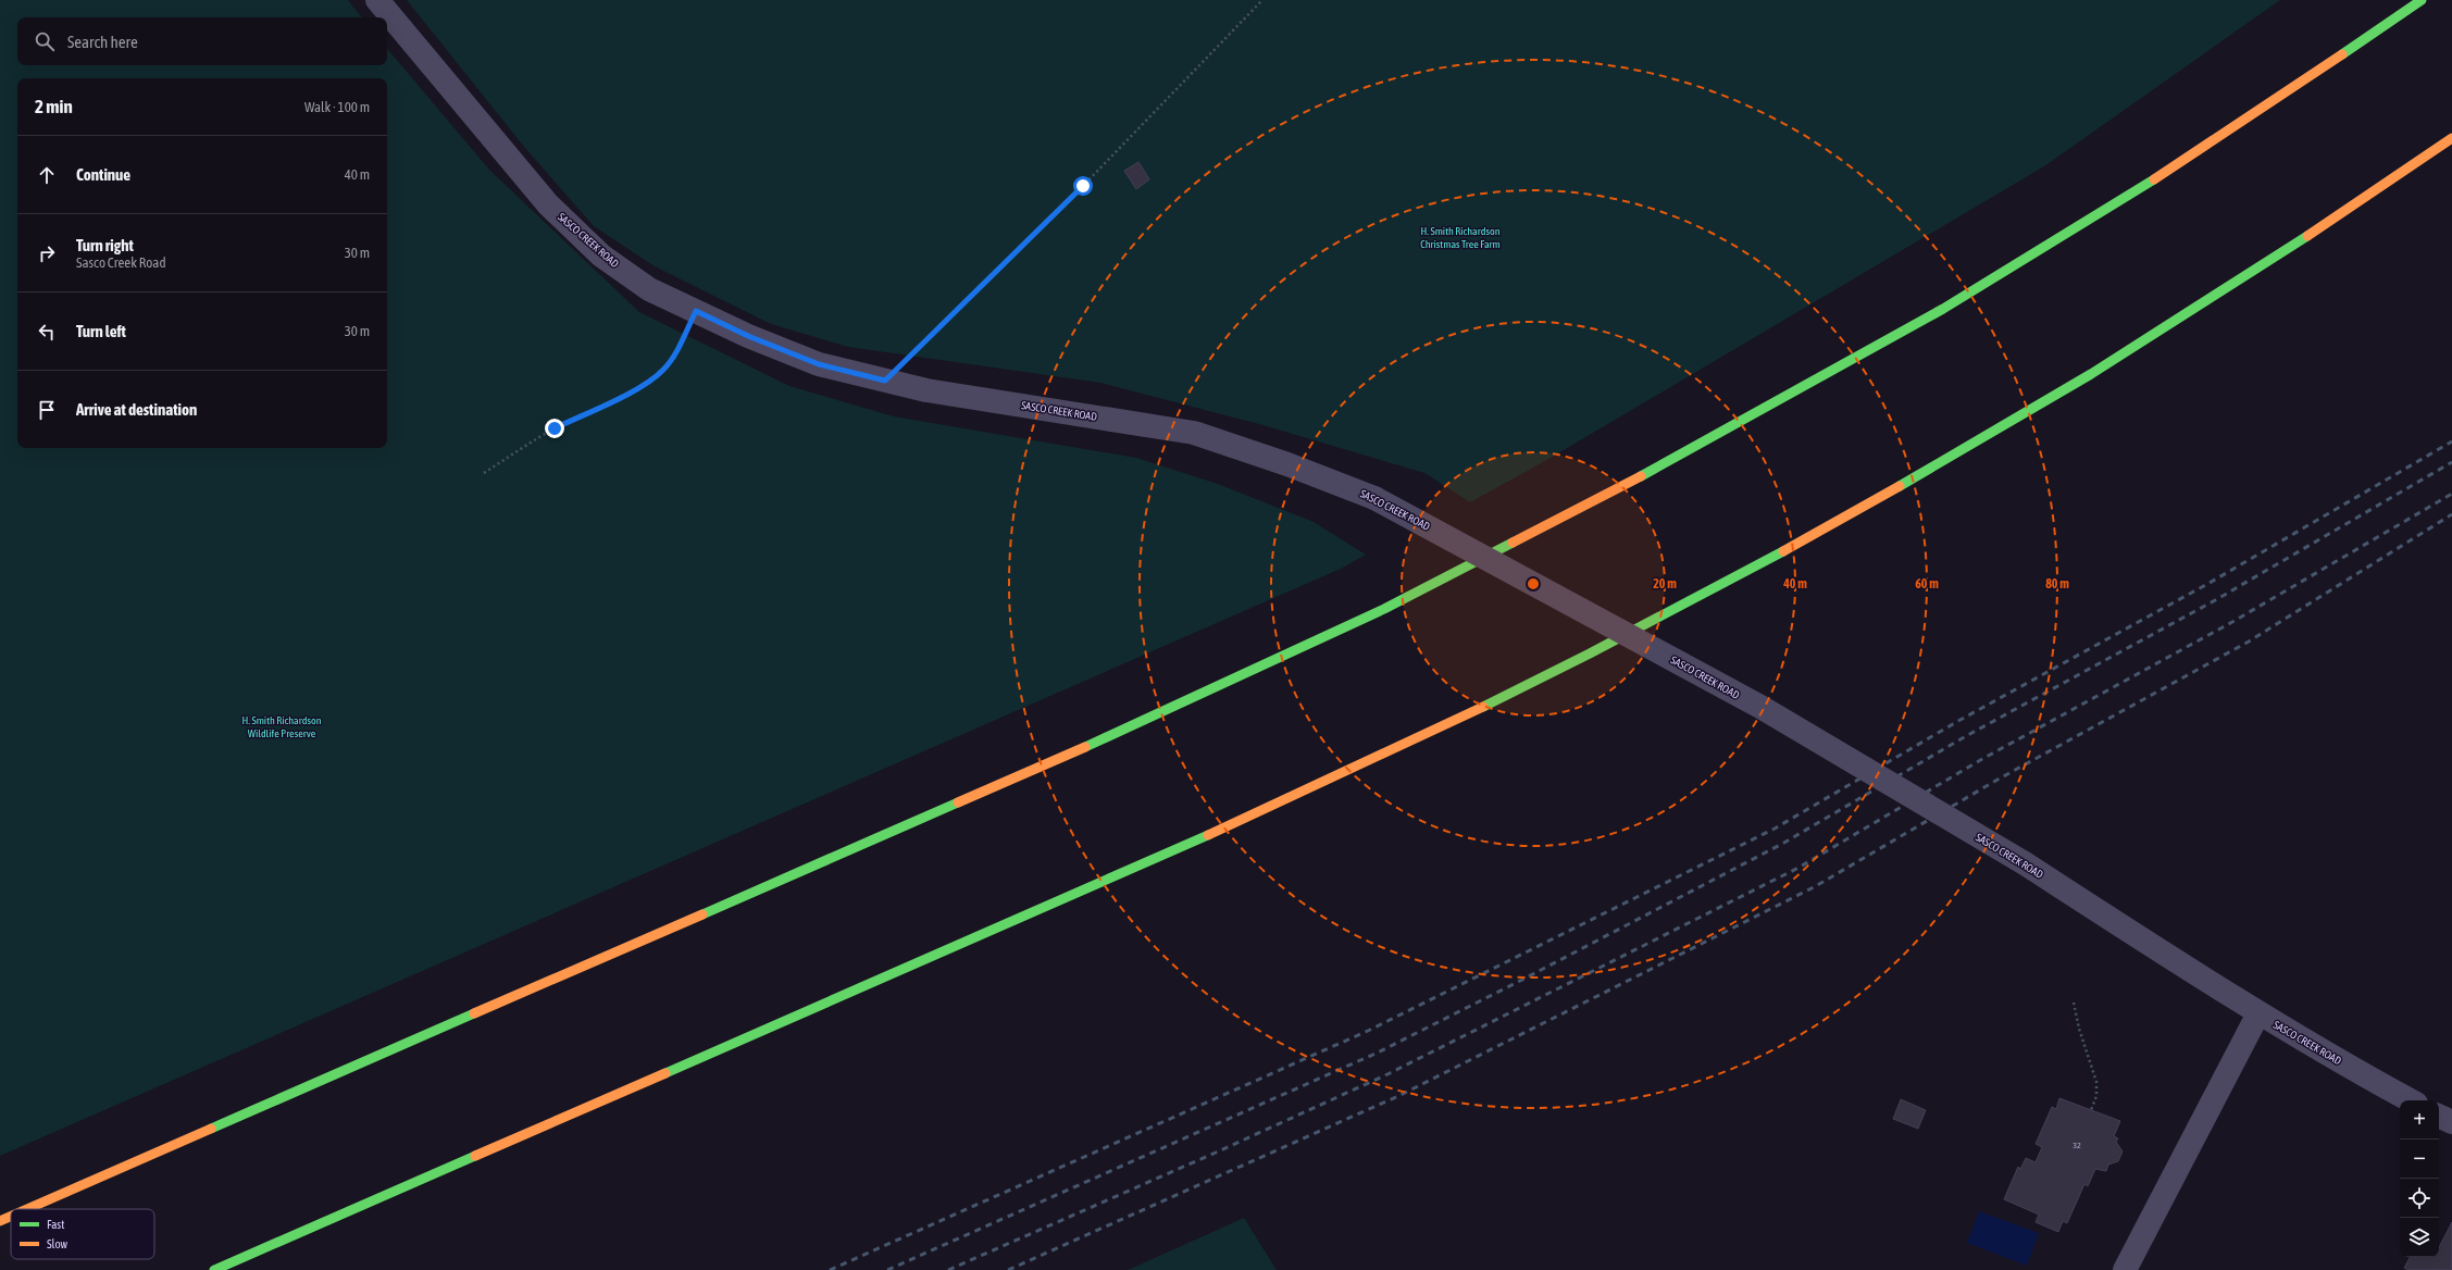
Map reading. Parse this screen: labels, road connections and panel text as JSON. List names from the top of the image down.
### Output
{
  "streets": {
    "street": ["SASCO CREEK ROAD"]
  },
  "parks": ["H. Smith Richardson Christmas Tree Farm", "H. Smith Richardson Wildlife Preserve"],
  "house_numbers": ["32"],
  "legend": ["Fast", "Slow"],
  "page": {
    "search": "Search here",
    "heading": ["2 min", "Walk · 100 m"],
    "list": [
      ["Continue", "40 m"],
      ["Turn right", "Sasco Creek Road", "30 m"],
      ["Turn left", "30 m"],
      "Arrive at destination"
    ],
    "map_buttons": ["+", "−"]
  },
  "rings": [
    "20 m",
    "40 m",
    "60 m",
    "80 m"
  ]
}
